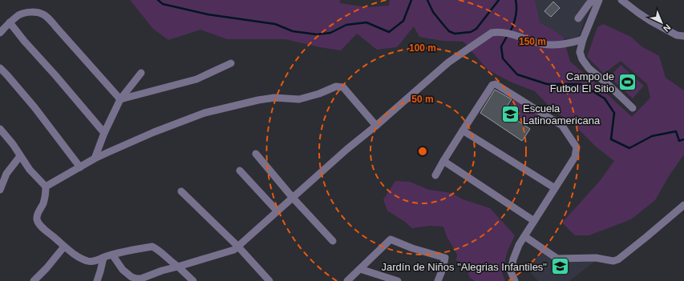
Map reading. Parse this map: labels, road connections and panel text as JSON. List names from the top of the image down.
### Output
{
  "places": {
    "sports": ["Campo de Futbol El Sitio"],
    "school or university": ["Escuela Latinoamericana", "Jardín de Niños \"Alegrias Infantiles\""]
  },
  "north": "bottom right",
  "rings": ["150 m", "100 m", "50 m"]
}
